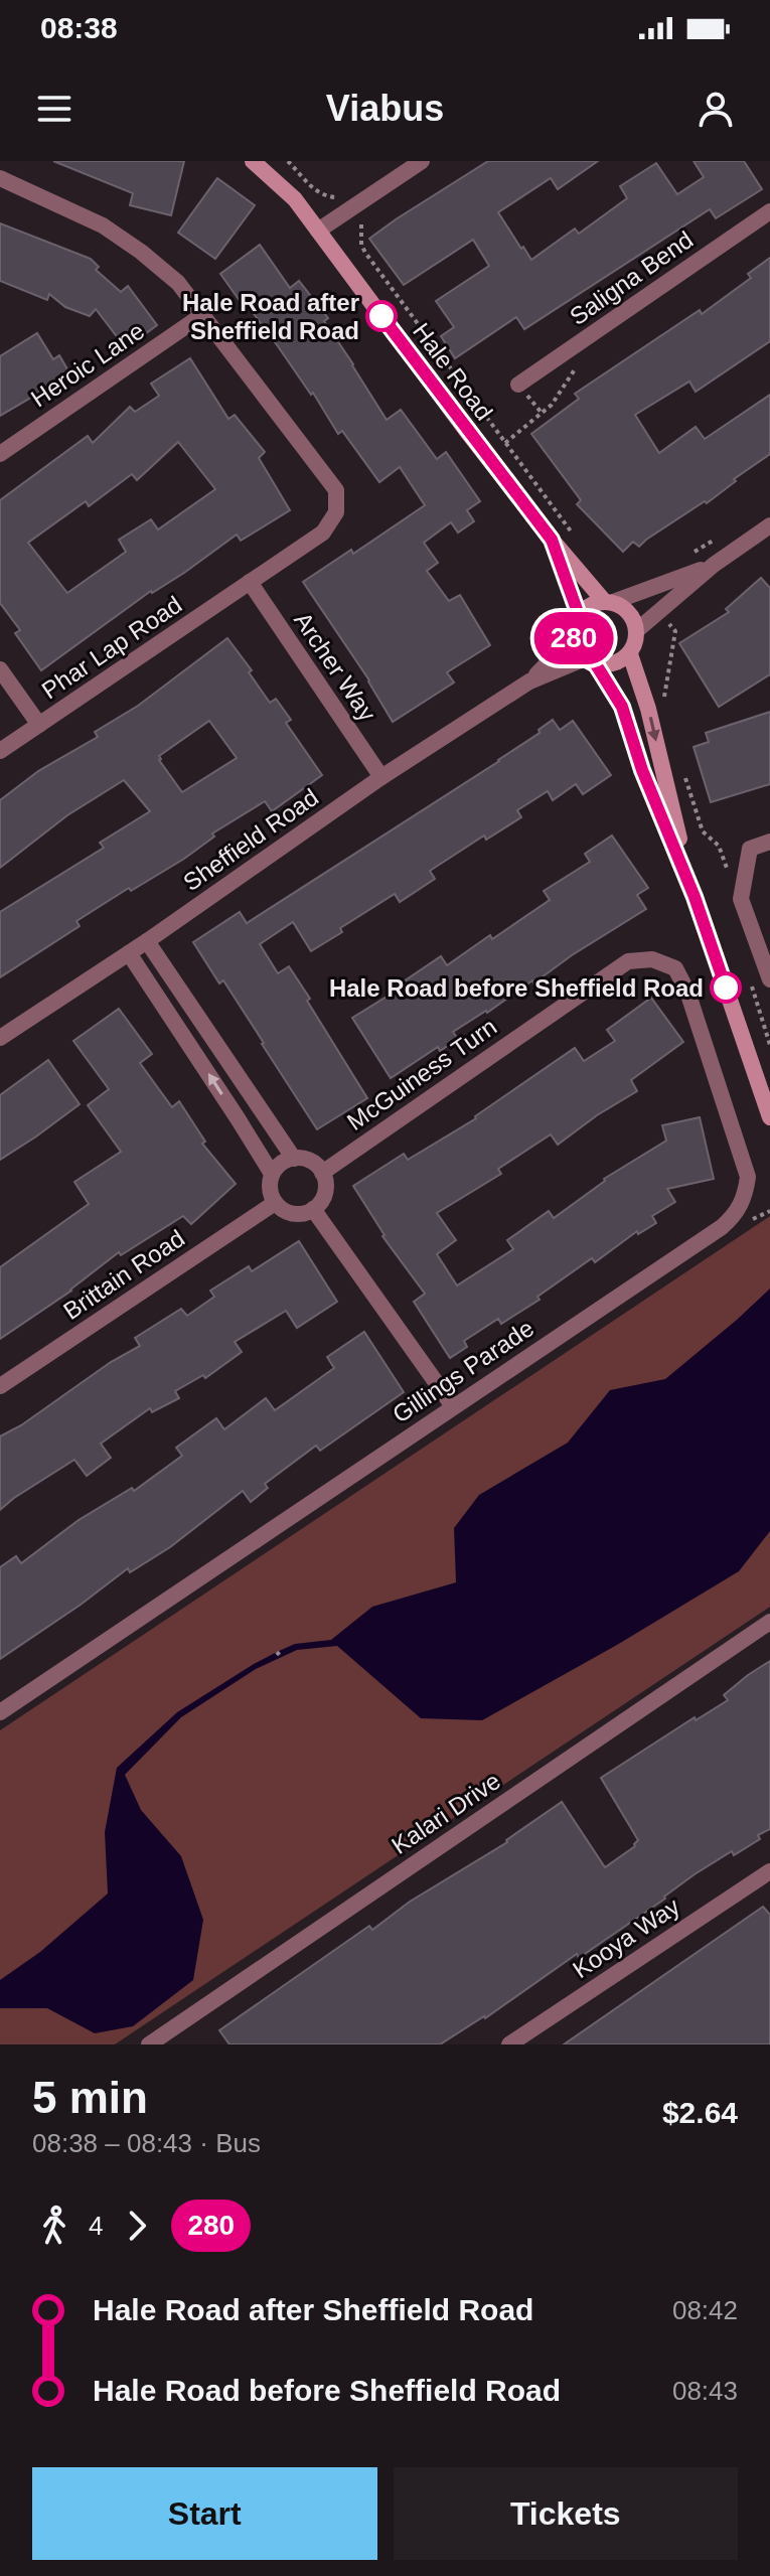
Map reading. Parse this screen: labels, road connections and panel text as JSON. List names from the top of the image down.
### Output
{
  "streets": {
    "main road": ["Hale Road"],
    "street": [
      "Saligna Bend",
      "Heroic Lane",
      "Phar Lap Road",
      "Archer Way",
      "Sheffield Road",
      "McGuiness Turn",
      "Brittain Road",
      "Gillings Parade",
      "Kalari Drive",
      "Kooya Way"
    ]
  },
  "crossings": [
    ["Heroic Lane", "Phar Lap Road"],
    ["Hale Road", "Sheffield Road"],
    ["Phar Lap Road", "Archer Way"],
    ["Archer Way", "Sheffield Road"],
    ["McGuiness Turn", "Brittain Road"],
    ["McGuiness Turn", "Gillings Parade"]
  ],
  "places": ["Hale Road after Sheffield Road", "Hale Road before Sheffield Road"],
  "lines": ["bus line 280"],
  "page": {
    "status": "08:38",
    "header": "Viabus",
    "on_map": "280",
    "heading": ["5 min", "08:38 – 08:43 · Bus", "$2.64"],
    "legs": ["4", "280"],
    "list": [
      {
        "name": "Hale Road after Sheffield Road",
        "value": "08:42"
      },
      {
        "name": "Hale Road before Sheffield Road",
        "value": "08:43"
      }
    ],
    "buttons": ["Start", "Tickets"]
  }
}
